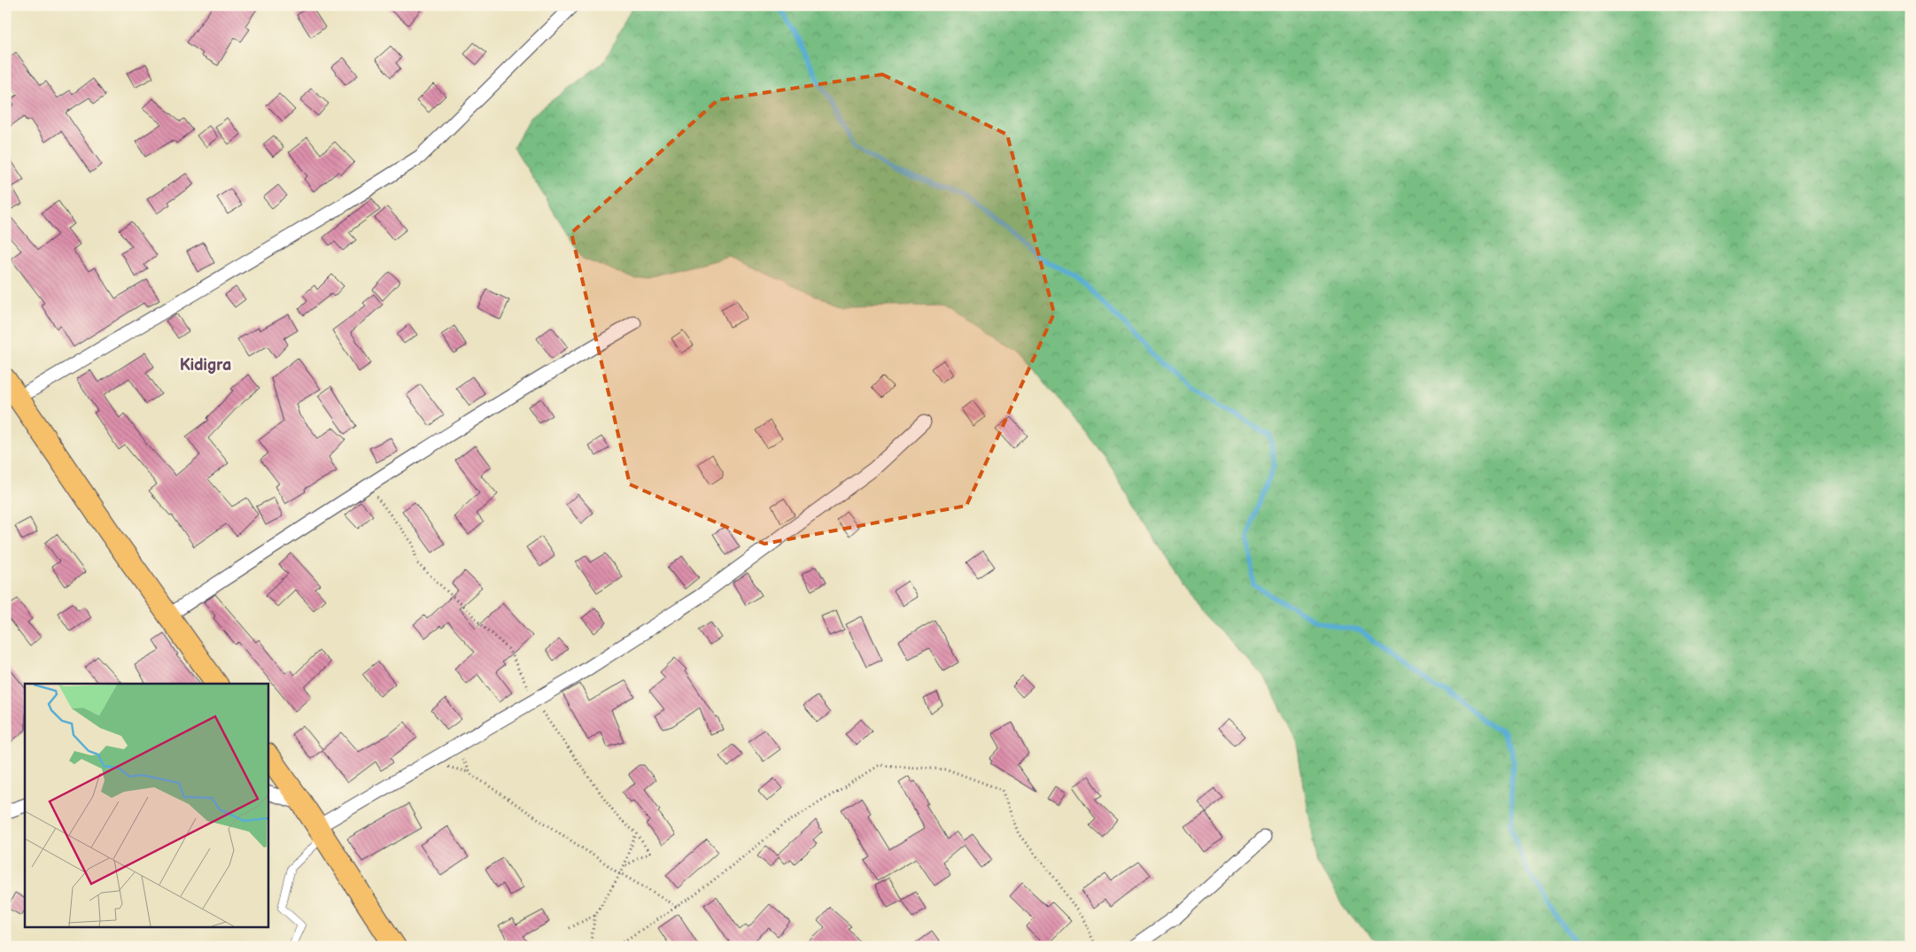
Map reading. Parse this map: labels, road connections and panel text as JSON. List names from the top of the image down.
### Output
{
  "districts": ["Kidigra"]
}
